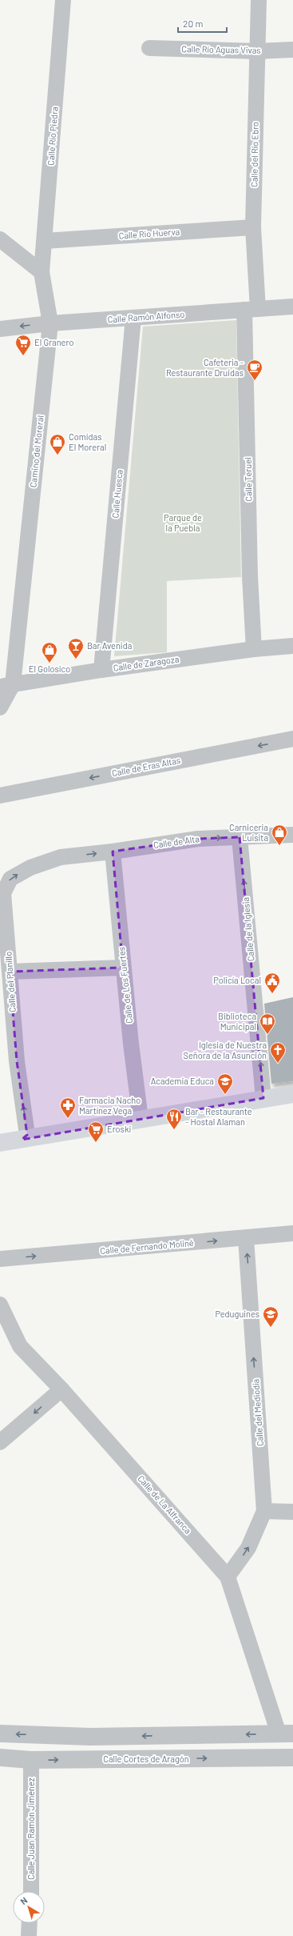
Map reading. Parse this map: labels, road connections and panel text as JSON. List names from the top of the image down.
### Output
{
  "streets": {
    "street": [
      "Calle Río Aguas Vivas",
      "Calle Río Piedra",
      "Calle del Río Ebro",
      "Calle Río Huerva",
      "Calle Ramón Alfonso",
      "Camino del Moreral",
      "Calle Teruel",
      "Calle Huesca",
      "Calle de Zaragoza",
      "Calle de Eras Altas",
      "Calle de Alta",
      "Calle de la Iglesia",
      "Calle del Planillo",
      "Calle de Los Fuertes",
      "Calle de Fernando Moliné",
      "Calle del Mediodía",
      "Calle de La Alfranca",
      "Calle Cortes de Aragón",
      "Calle Juan Ramón Jiménez"
    ]
  },
  "crossings": [
    ["Calle Río Aguas Vivas", "Calle del Río Ebro"],
    ["Calle Río Piedra", "Calle Río Huerva"],
    ["Calle Río Piedra", "Camino del Moreral"],
    ["Calle del Río Ebro", "Calle Río Huerva"],
    ["Calle del Río Ebro", "Calle Ramón Alfonso"],
    ["Calle del Río Ebro", "Calle Teruel"],
    ["Calle Ramón Alfonso", "Camino del Moreral"],
    ["Calle Ramón Alfonso", "Calle Teruel"],
    ["Calle Ramón Alfonso", "Calle Huesca"],
    ["Camino del Moreral", "Calle de Zaragoza"],
    ["Calle Teruel", "Calle de Zaragoza"],
    ["Calle Huesca", "Calle de Zaragoza"],
    ["Calle de Alta", "Calle de la Iglesia"],
    ["Calle de Alta", "Calle del Planillo"],
    ["Calle de Alta", "Calle de Los Fuertes"],
    ["Calle de Fernando Moliné", "Calle del Mediodía"],
    ["Calle del Mediodía", "Calle de La Alfranca"],
    ["Calle Cortes de Aragón", "Calle Juan Ramón Jiménez"]
  ],
  "one_way": [
    "Calle de Eras Altas",
    "Calle de Alta",
    "Calle de la Iglesia",
    "Calle del Planillo",
    "Calle de Fernando Moliné",
    "Calle del Mediodía"
  ],
  "parks": ["Parque de la Puebla"],
  "places": {
    "supermarket": ["El Granero", "Eroski"],
    "cafe": ["Cafeteria - Restaurante Druidas"],
    "shop": ["Comidas El Moreral", "El Golosico", "Carniceria Luisita"],
    "bar": ["Bar Avenida"],
    "public building": ["Policía Local"],
    "library": ["Biblioteca Municipal"],
    "church": ["Iglesia de Nuestra Señora de la Asunción"],
    "school or university": ["Academia Educa", "Peduguines"],
    "pharmacy": ["Farmacia Nacho Martínez Vega"],
    "restaurant": ["Bar - Restaurante - Hostal Alaman"]
  },
  "scale_bar": "20 m",
  "north": "top left"
}
